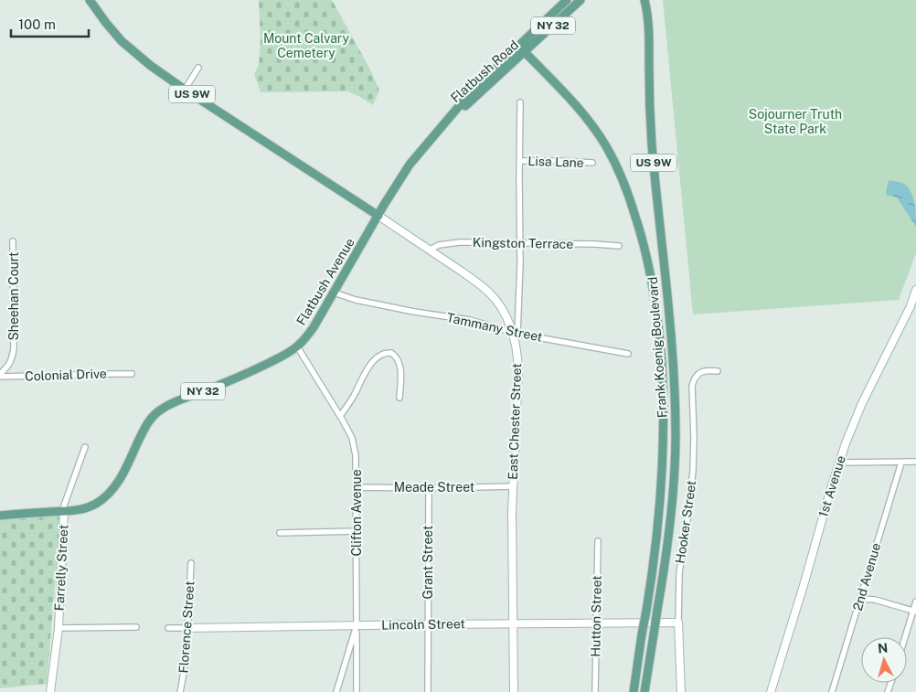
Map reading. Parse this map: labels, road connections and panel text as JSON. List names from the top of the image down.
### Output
{
  "streets": {
    "main road": [
      "NY 32",
      "Flatbush Road",
      "US 9W",
      "Flatbush Avenue",
      "Frank Koenig Boulevard"
    ],
    "street": [
      "Lisa Lane",
      "Kingston Terrace",
      "Sheehan Court",
      "Tammany Street",
      "Colonial Drive",
      "East Chester Street",
      "1st Avenue",
      "Meade Street",
      "Clifton Avenue",
      "Hooker Street",
      "Grant Street",
      "Farrelly Street",
      "2nd Avenue",
      "Hutton Street",
      "Lincoln Street",
      "Florence Street"
    ]
  },
  "crossings": [
    ["Flatbush Road", "Flatbush Avenue"],
    ["Flatbush Road", "Frank Koenig Boulevard"],
    ["US 9W", "Flatbush Avenue"],
    ["US 9W", "East Chester Street"],
    ["Lisa Lane", "East Chester Street"],
    ["Kingston Terrace", "East Chester Street"],
    ["Flatbush Avenue", "Tammany Street"],
    ["Flatbush Avenue", "East Chester Street"],
    ["Flatbush Avenue", "Clifton Avenue"],
    ["Flatbush Avenue", "Farrelly Street"],
    ["Sheehan Court", "Colonial Drive"],
    ["Tammany Street", "East Chester Street"],
    ["East Chester Street", "Meade Street"],
    ["East Chester Street", "Lincoln Street"],
    ["Meade Street", "Clifton Avenue"],
    ["Meade Street", "Grant Street"],
    ["Clifton Avenue", "Lincoln Street"],
    ["Hooker Street", "Lincoln Street"],
    ["Grant Street", "Lincoln Street"],
    ["Hutton Street", "Lincoln Street"],
    ["Lincoln Street", "Florence Street"]
  ],
  "parks": ["Mount Calvary Cemetery", "Sojourner Truth State Park"],
  "scale_bar": "100 m",
  "north": "top"
}
